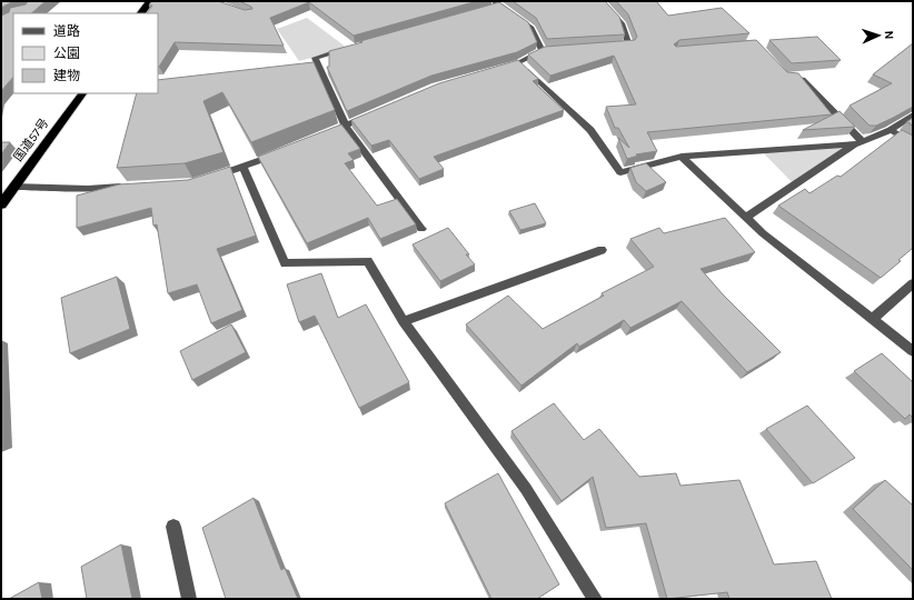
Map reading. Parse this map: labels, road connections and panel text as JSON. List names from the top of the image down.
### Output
{
  "streets": {
    "highway": ["国道57号"]
  },
  "legend": ["道路", "公園", "建物"],
  "north": "right"
}
